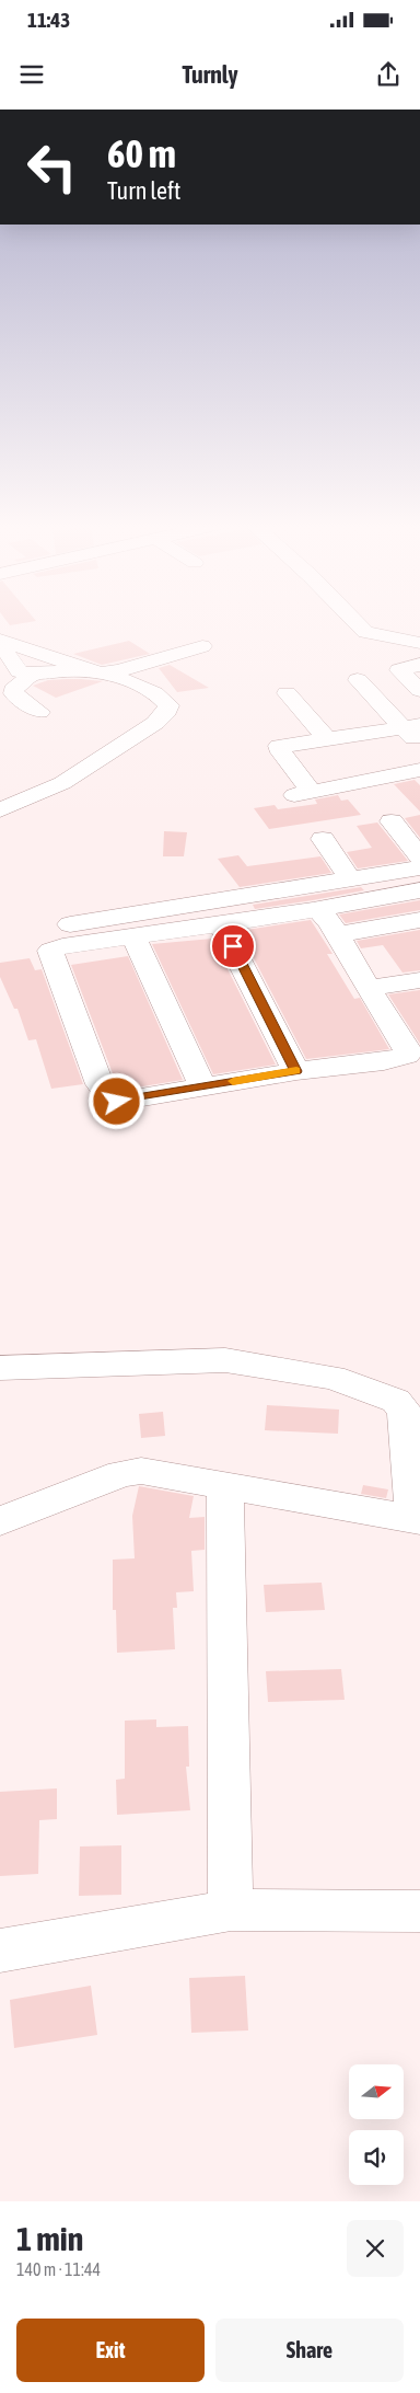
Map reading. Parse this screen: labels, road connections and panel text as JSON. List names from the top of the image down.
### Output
{
  "north": "right",
  "page": {
    "status": "11:43",
    "header": "Turnly",
    "turn": ["60 m", "Turn left"],
    "heading": ["1 min", "140 m · 11:44"],
    "buttons": ["Exit", "Share"]
  }
}
